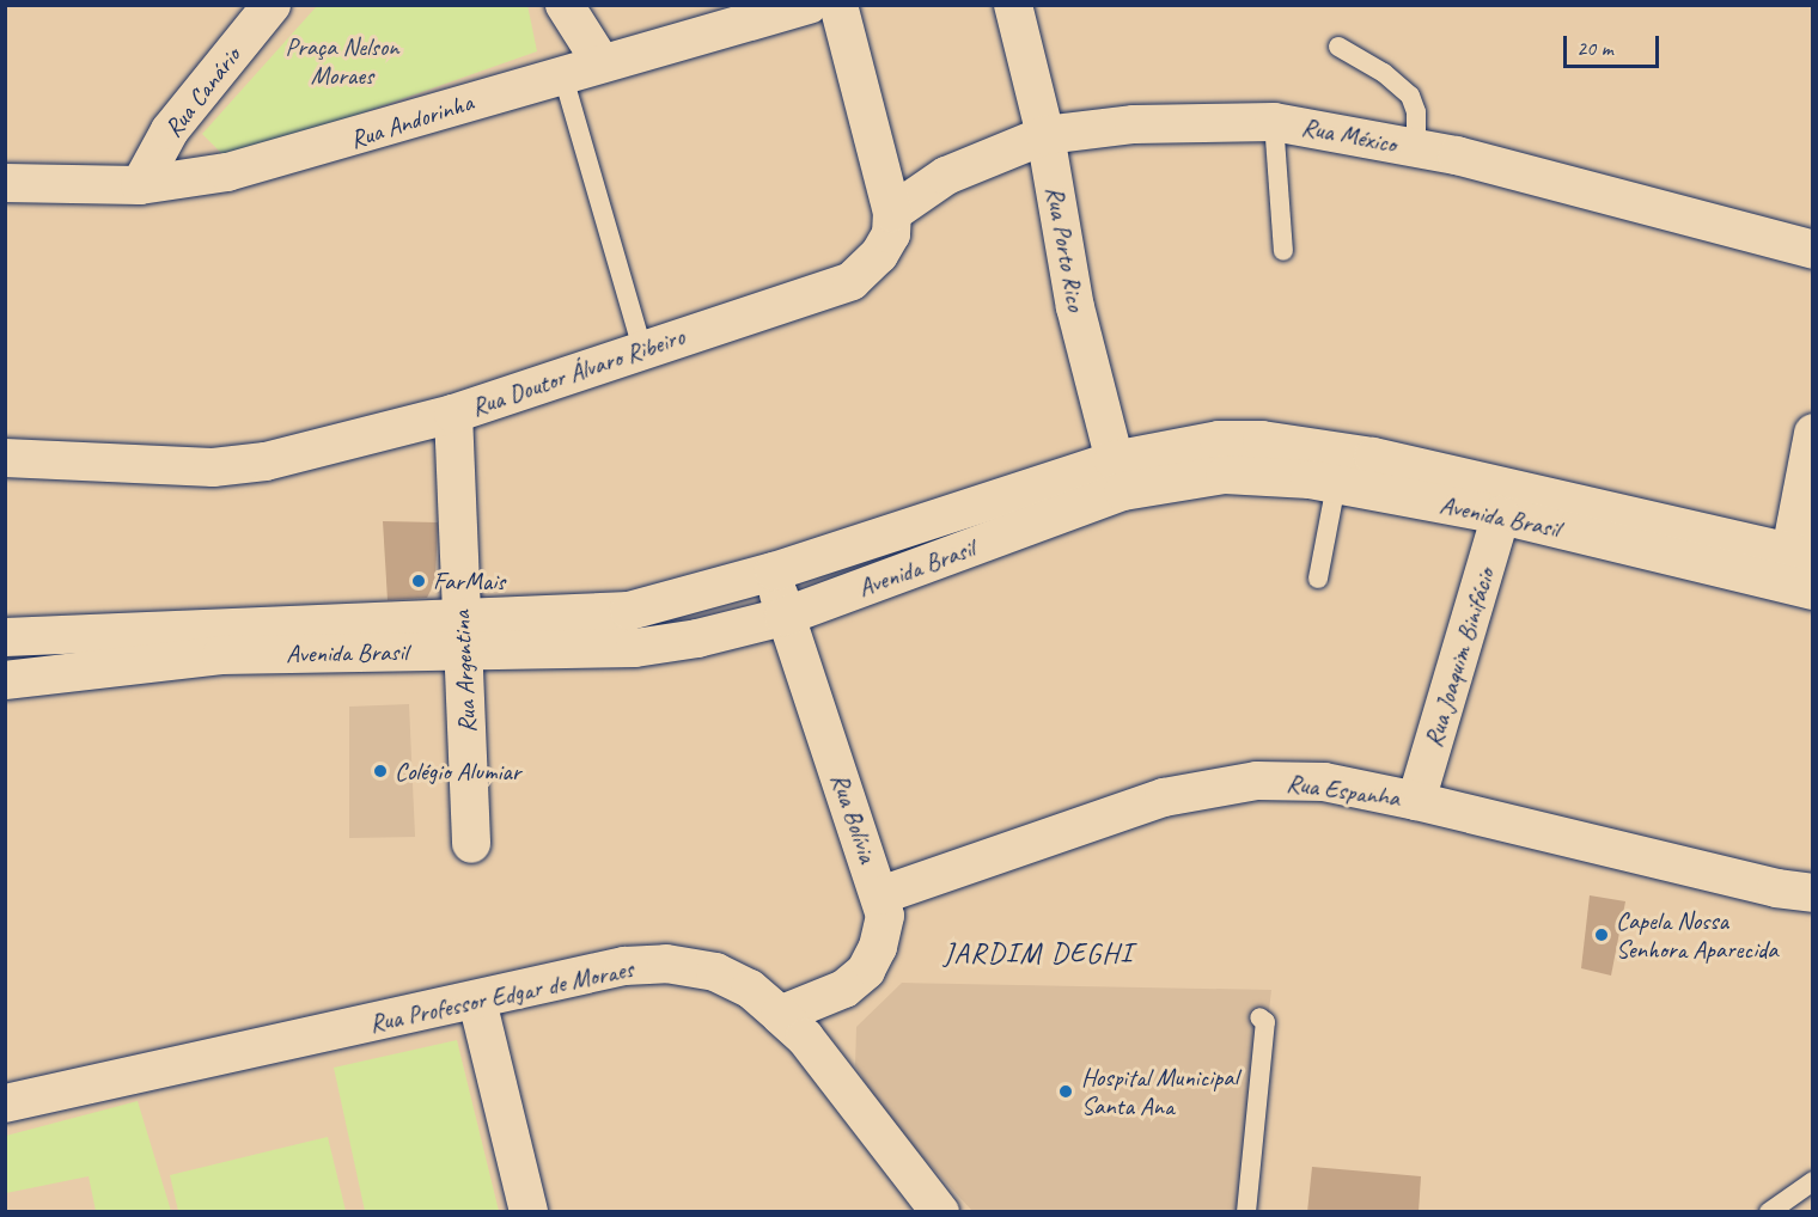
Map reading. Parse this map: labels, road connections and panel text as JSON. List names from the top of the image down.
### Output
{
  "streets": {
    "street": [
      "Rua Canário",
      "Rua Andorinha",
      "Rua México",
      "Rua Porto Rico",
      "Rua Doutor Álvaro Ribeiro",
      "Avenida Brasil",
      "Rua Joaquim Binifácio",
      "Rua Argentina",
      "Rua Espanha",
      "Rua Bolívia",
      "Rua Professor Edgar de Moraes"
    ]
  },
  "crossings": [
    ["Rua Canário", "Rua Andorinha"],
    ["Rua México", "Rua Porto Rico"],
    ["Rua México", "Rua Doutor Álvaro Ribeiro"],
    ["Rua Porto Rico", "Avenida Brasil"],
    ["Rua Doutor Álvaro Ribeiro", "Rua Argentina"],
    ["Avenida Brasil", "Rua Joaquim Binifácio"],
    ["Avenida Brasil", "Rua Argentina"],
    ["Avenida Brasil", "Rua Bolívia"],
    ["Rua Joaquim Binifácio", "Rua Espanha"],
    ["Rua Espanha", "Rua Bolívia"],
    ["Rua Bolívia", "Rua Professor Edgar de Moraes"]
  ],
  "districts": ["JARDIM DEGHI"],
  "parks": ["Praça Nelson Moraes"],
  "places": [
    "FarMais",
    "Colégio Alumiar",
    "Capela Nossa Senhora Aparecida",
    "Hospital Municipal Santa Ana"
  ],
  "scale_bar": "20 m"
}
